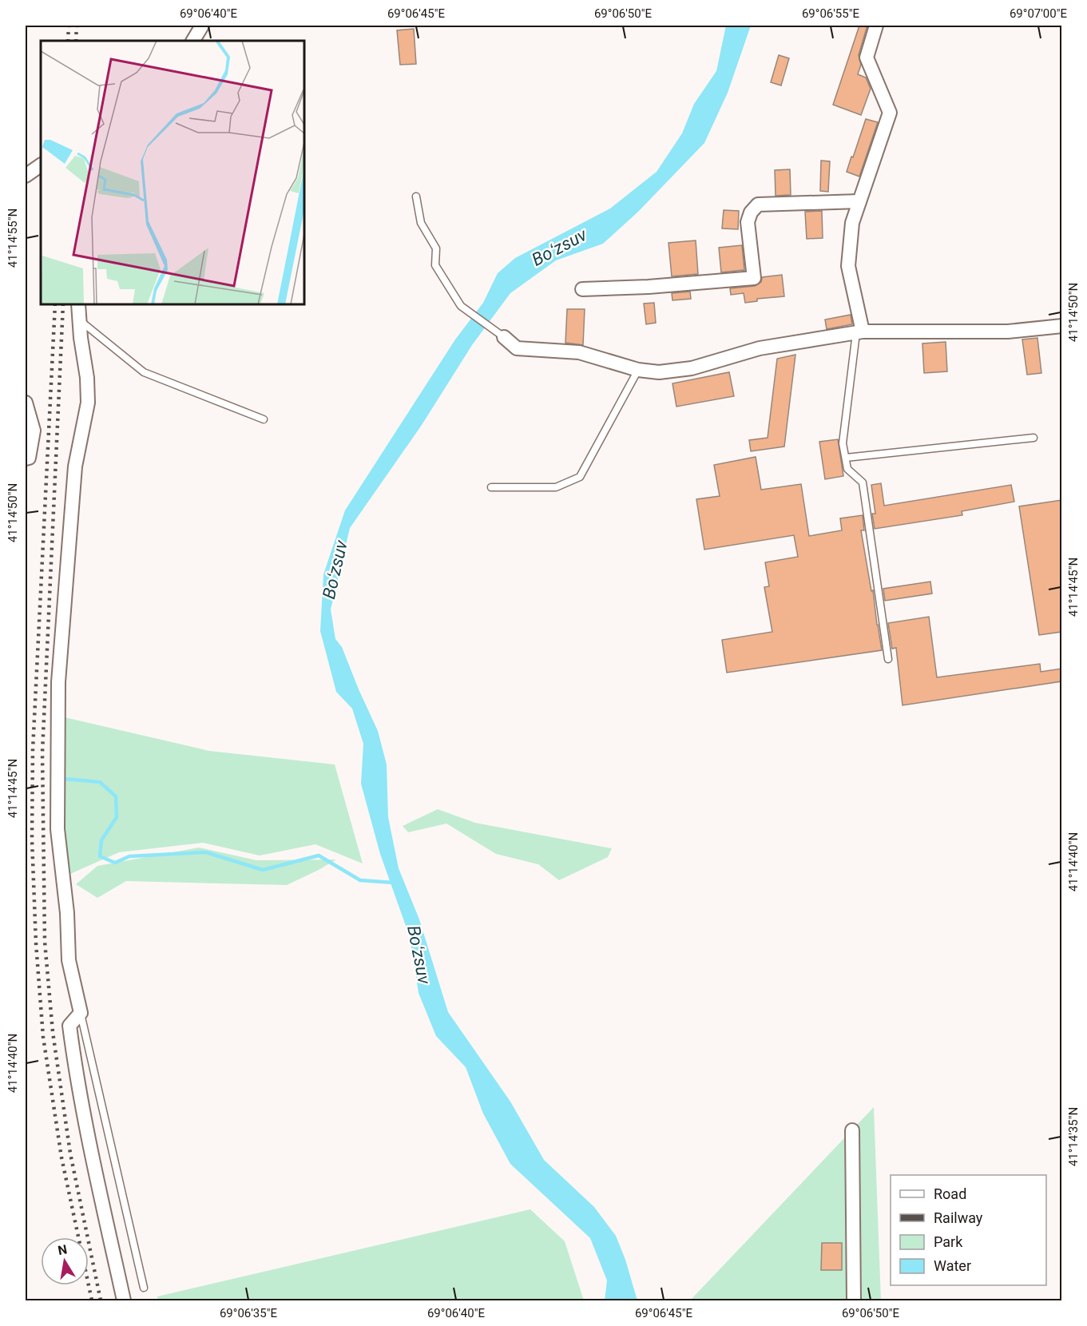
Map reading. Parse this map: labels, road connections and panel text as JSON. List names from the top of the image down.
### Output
{
  "water": ["Boʻzsuv"],
  "legend": [
    "Road",
    "Railway",
    "Park",
    "Water"
  ],
  "north": "top",
  "coordinates": [
    "69°06'40\"E",
    "69°06'45\"E",
    "69°06'50\"E",
    "69°06'55\"E",
    "69°07'00\"E",
    "41°14'55\"N",
    "41°14'50\"N",
    "41°14'45\"N",
    "41°14'40\"N",
    "41°14'35\"N",
    "69°06'35\"E"
  ]
}
